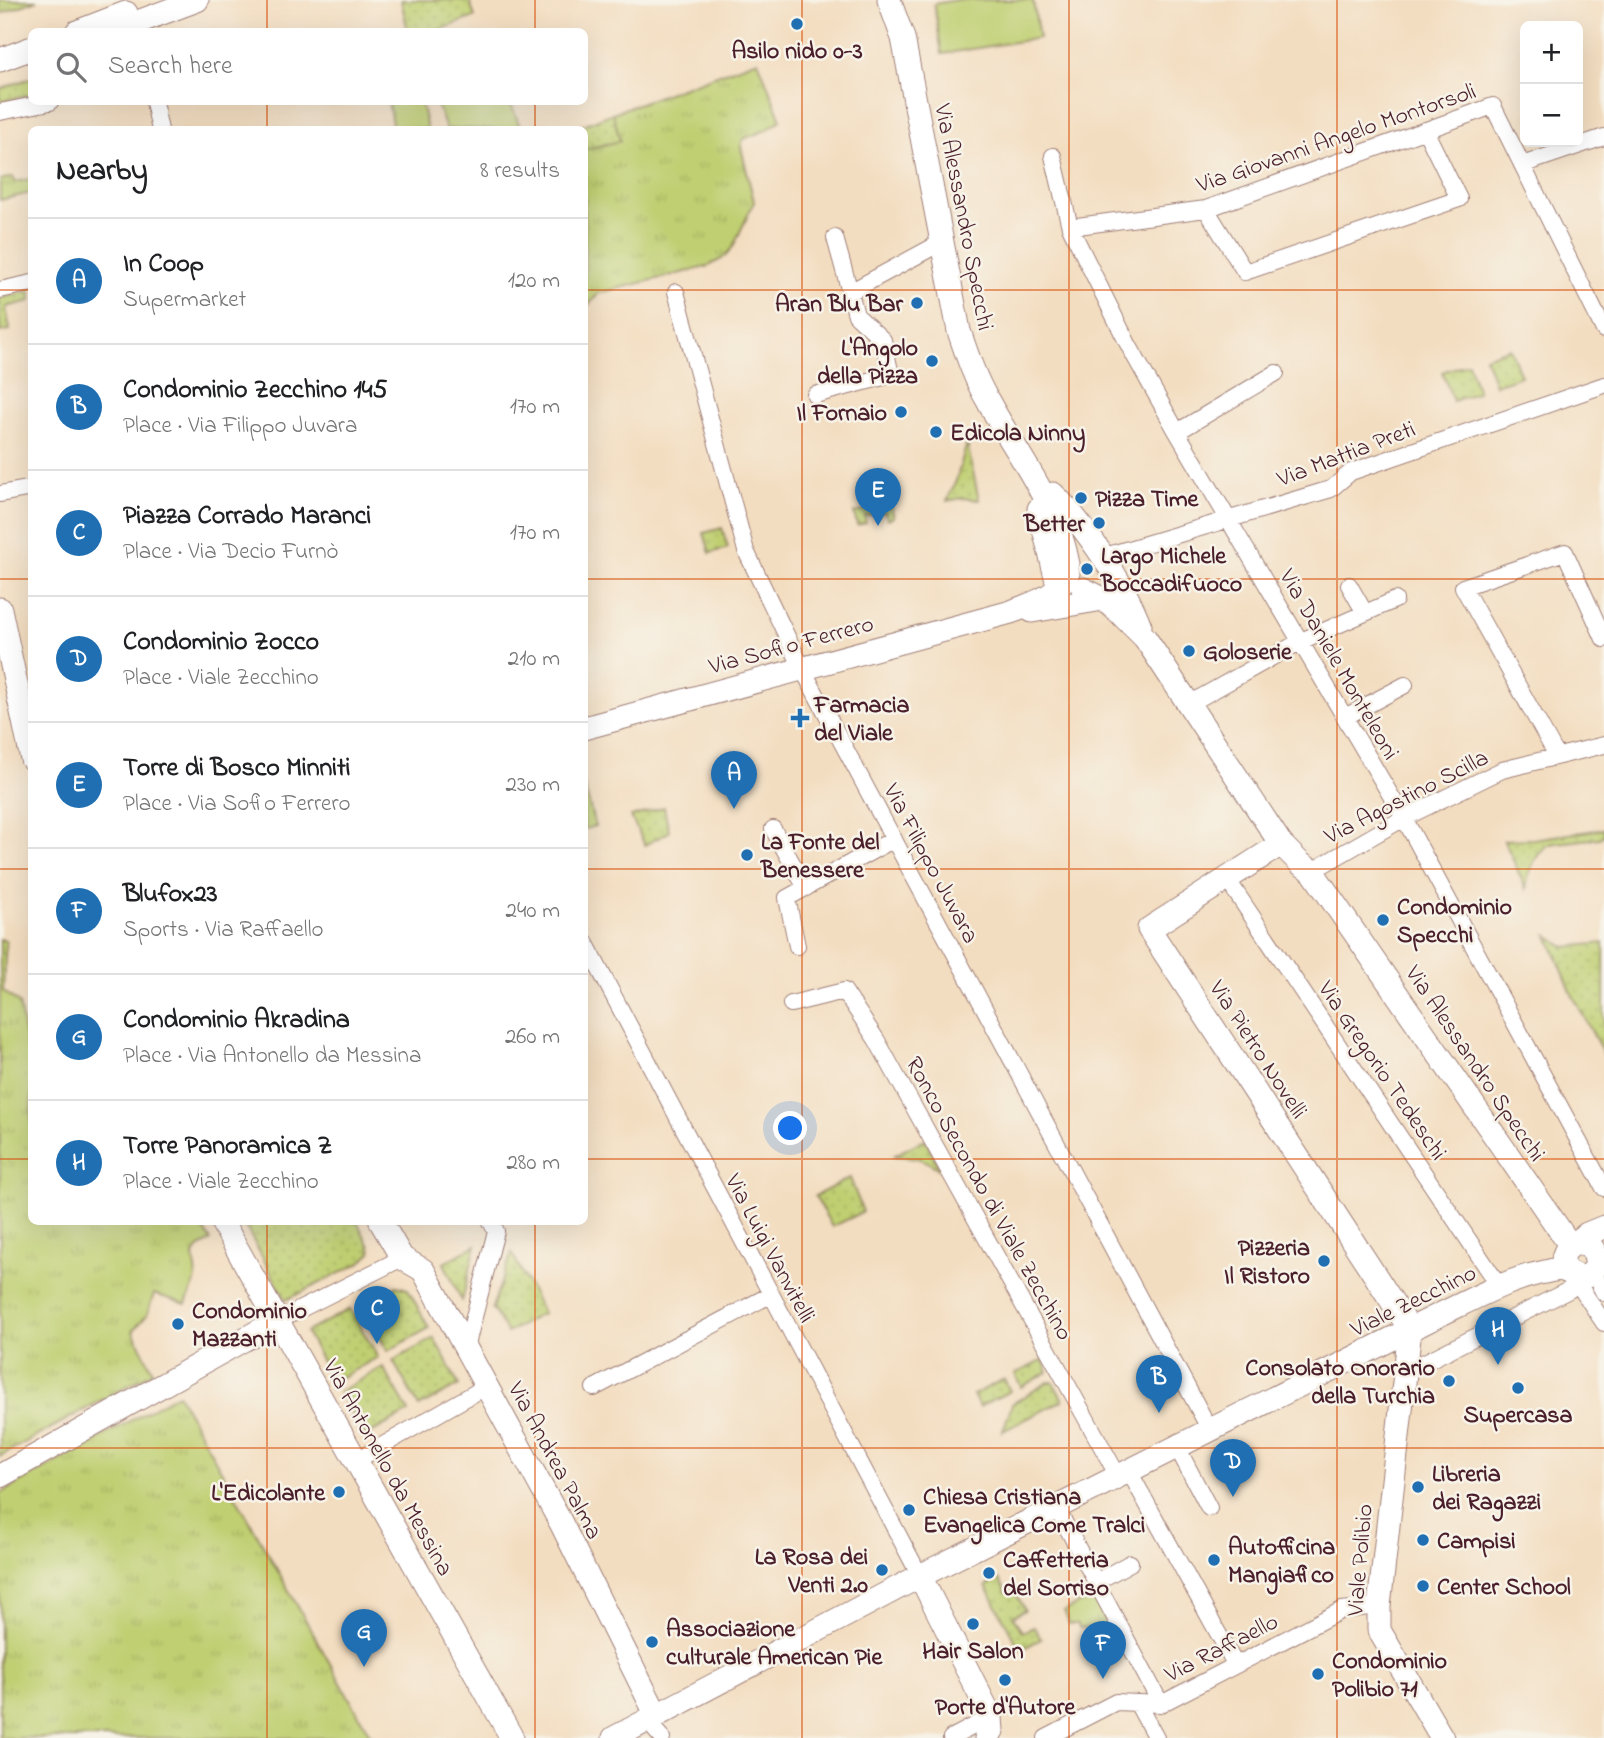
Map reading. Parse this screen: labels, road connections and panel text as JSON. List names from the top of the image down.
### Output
{
  "streets": {
    "street": [
      "Via Giovanni Angelo Montorsoli",
      "Via Alessandro Specchi",
      "Via Mattia Preti",
      "Via Sofio Ferrero",
      "Via Daniele Monteleoni",
      "Via Agostino Scilla",
      "Via Filippo Juvara",
      "Via Pietro Novelli",
      "Via Gregorio Tedeschi",
      "Ronco Secondo di Viale Zecchino",
      "Via Luigi Vanvitelli",
      "Viale Zecchino",
      "Via Andrea Palma",
      "Via Antonello da Messina",
      "Viale Polibio",
      "Via Raffaello"
    ]
  },
  "crossings": [
    ["Via Giovanni Angelo Montorsoli", "Via Daniele Monteleoni"],
    ["Via Alessandro Specchi", "Via Agostino Scilla"],
    ["Via Alessandro Specchi", "Via Pietro Novelli"],
    ["Via Alessandro Specchi", "Viale Zecchino"],
    ["Via Mattia Preti", "Via Sofio Ferrero"],
    ["Via Mattia Preti", "Via Daniele Monteleoni"],
    ["Via Sofio Ferrero", "Via Filippo Juvara"],
    ["Via Daniele Monteleoni", "Via Agostino Scilla"],
    ["Via Filippo Juvara", "Viale Zecchino"],
    ["Via Pietro Novelli", "Via Gregorio Tedeschi"],
    ["Via Pietro Novelli", "Viale Zecchino"],
    ["Via Pietro Novelli", "Viale Polibio"],
    ["Via Gregorio Tedeschi", "Viale Zecchino"],
    ["Ronco Secondo di Viale Zecchino", "Viale Zecchino"],
    ["Via Luigi Vanvitelli", "Viale Zecchino"],
    ["Viale Zecchino", "Via Andrea Palma"],
    ["Viale Zecchino", "Viale Polibio"],
    ["Viale Polibio", "Via Raffaello"]
  ],
  "places": {
    "other": [
      "Asilo nido 0-3",
      "Aran Blu Bar",
      "L'Angolo della Pizza",
      "Il Fornaio",
      "Edicola Ninny",
      "Pizza Time",
      "Better",
      "Largo Michele Boccadifuoco",
      "Goloserie",
      "La Fonte del Benessere",
      "Condominio Specchi",
      "Pizzeria Il Ristoro",
      "Condominio Mazzanti",
      "Consolato Onorario della Turchia",
      "Supercasa",
      "Libreria dei Ragazzi",
      "L'Edicolante",
      "Chiesa Cristiana Evangelica Come Tralci",
      "Campisi",
      "Autofficina Mangiafico",
      "La Rosa dei Venti 2.0",
      "Caffetteria del Sorriso",
      "Center School",
      "Hair Salon",
      "Associazione culturale American Pie",
      "Condominio Polibio 71",
      "Porte d'Autore"
    ],
    "health": ["Farmacia del Viale"]
  },
  "page": {
    "map_buttons": ["+", "−"],
    "search": "Search here",
    "heading": ["Nearby", "8 results"],
    "list": [
      {
        "mark": "A",
        "name": "In Coop",
        "note": "Supermarket",
        "value": "120 m"
      },
      {
        "mark": "B",
        "name": "Condominio Zecchino 145",
        "note": "Place · Via Filippo Juvara",
        "value": "170 m"
      },
      {
        "mark": "C",
        "name": "Piazza Corrado Maranci",
        "note": "Place · Via Decio Furnò",
        "value": "170 m"
      },
      {
        "mark": "D",
        "name": "Condominio Zocco",
        "note": "Place · Viale Zecchino",
        "value": "210 m"
      },
      {
        "mark": "E",
        "name": "Torre di Bosco Minniti",
        "note": "Place · Via Sofio Ferrero",
        "value": "230 m"
      },
      {
        "mark": "F",
        "name": "Blufox23",
        "note": "Sports · Via Raffaello",
        "value": "240 m"
      },
      {
        "mark": "G",
        "name": "Condominio Akradina",
        "note": "Place · Via Antonello da Messina",
        "value": "260 m"
      },
      {
        "mark": "H",
        "name": "Torre Panoramica Z",
        "note": "Place · Viale Zecchino",
        "value": "280 m"
      }
    ],
    "pins": [
      "E",
      "A",
      "C",
      "H",
      "B",
      "D",
      "G",
      "F"
    ]
  }
}
